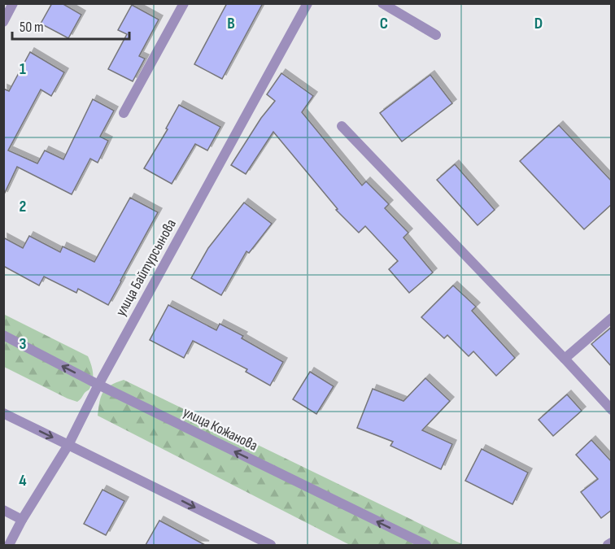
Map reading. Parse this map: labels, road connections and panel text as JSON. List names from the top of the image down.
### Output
{
  "streets": {
    "street": ["улица Байтурсынова", "улица Кожанова"]
  },
  "crossings": [
    ["улица Байтурсынова", "улица Кожанова"]
  ],
  "scale_bar": "50 m",
  "grid": {
    "columns": ["B", "C", "D"],
    "rows": [
      "1",
      "2",
      "3",
      "4"
    ]
  }
}
